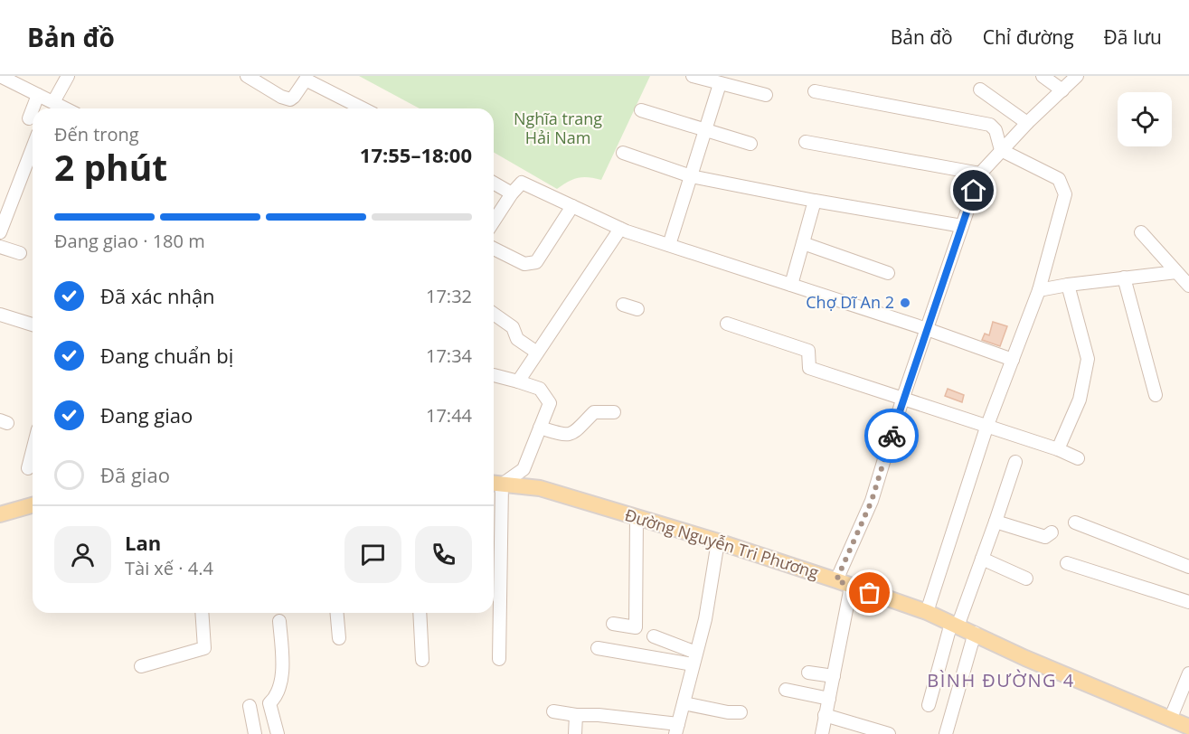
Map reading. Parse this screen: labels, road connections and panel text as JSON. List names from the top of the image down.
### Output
{
  "streets": {
    "main road": ["Đường Nguyễn Tri Phương"]
  },
  "districts": ["BÌNH ĐƯỜNG 4"],
  "parks": ["Nghĩa trang Hải Nam"],
  "places": ["Chợ Dĩ An 2"],
  "page": {
    "header": "Bản đồ",
    "nav": ["Bản đồ", "Chỉ đường", "Đã lưu"],
    "heading": ["2 phút", "Đến trong", "17:55–18:00"],
    "panel": ["Lan", "Tài xế · 4.4"],
    "bar": "Đang giao · 180 m",
    "list": [
      ["Đã xác nhận", "17:32"],
      ["Đang chuẩn bị", "17:34"],
      ["Đang giao", "17:44"],
      "Đã giao"
    ]
  }
}
